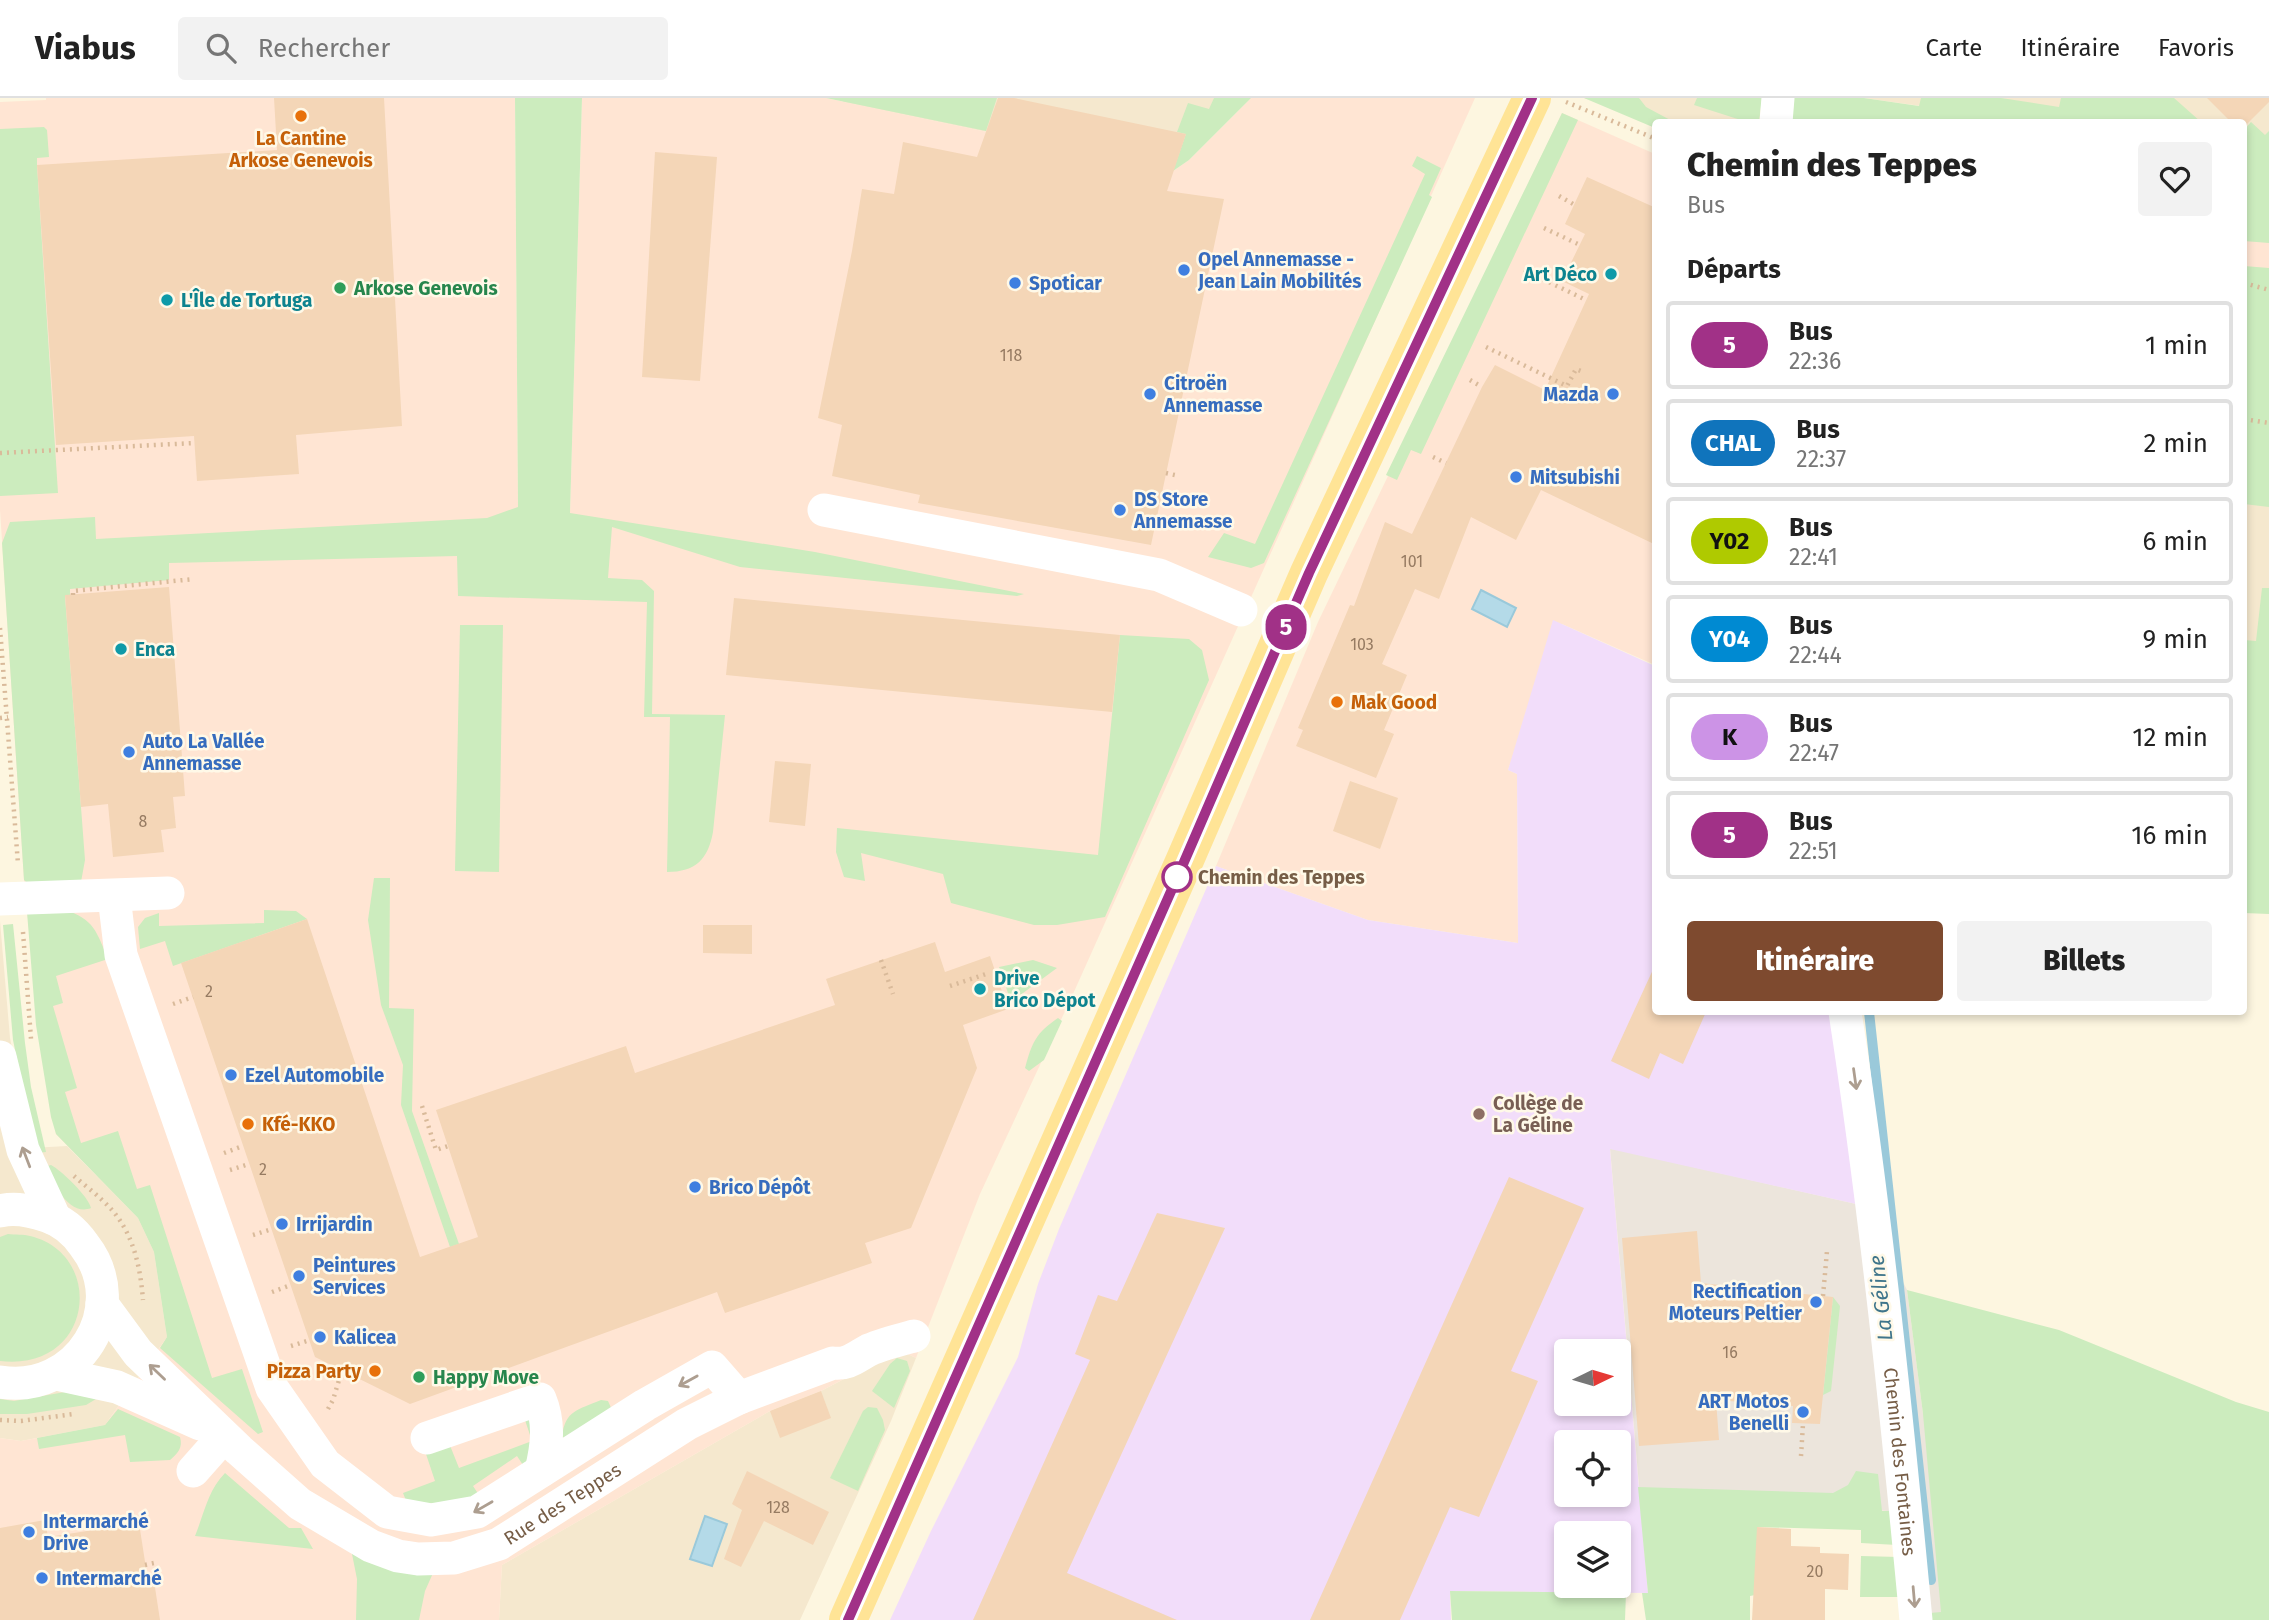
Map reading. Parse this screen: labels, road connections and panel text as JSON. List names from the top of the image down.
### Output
{
  "streets": {
    "street": ["Chemin des Fontaines", "Rue des Teppes"]
  },
  "one_way": ["Chemin des Fontaines"],
  "water": ["La Géline"],
  "places": [
    "La Cantine Arkose Genevois",
    "Opel Annemasse - Jean Lain Mobilités",
    "Art Déco",
    "Spoticar",
    "Arkose Genevois",
    "L'Île de Tortuga",
    "Citroën Annemasse",
    "Mazda",
    "Mitsubishi",
    "DS Store Annemasse",
    "Enca",
    "Mak Good",
    "Auto La Vallée Annemasse",
    "Chemin des Teppes",
    "Drive Brico Dépot",
    "Ezel Automobile",
    "Collège de La Géline",
    "Kfé-KKO",
    "Brico Dépôt",
    "Irrijardin",
    "Peintures Services",
    "Rectification Moteurs Peltier",
    "Kalicea",
    "Pizza Party",
    "Happy Move",
    "ART Motos Benelli",
    "Intermarché Drive",
    "Intermarché"
  ],
  "lines": ["bus line 5"],
  "house_numbers": [
    "118",
    "101",
    "103",
    "8",
    "2",
    "2",
    "16",
    "128",
    "20"
  ],
  "north": "right",
  "page": {
    "header": "Viabus",
    "search": "Rechercher",
    "nav": ["Carte", "Itinéraire", "Favoris"],
    "on_map": "5",
    "heading": [
      ["Chemin des Teppes", "Bus"],
      "Départs"
    ],
    "list": [
      {
        "mark": "5",
        "name": "Bus",
        "note": "22:36",
        "value": "1 min"
      },
      {
        "mark": "CHAL",
        "name": "Bus",
        "note": "22:37",
        "value": "2 min"
      },
      {
        "mark": "Y02",
        "name": "Bus",
        "note": "22:41",
        "value": "6 min"
      },
      {
        "mark": "Y04",
        "name": "Bus",
        "note": "22:44",
        "value": "9 min"
      },
      {
        "mark": "K",
        "name": "Bus",
        "note": "22:47",
        "value": "12 min"
      },
      {
        "mark": "5",
        "name": "Bus",
        "note": "22:51",
        "value": "16 min"
      }
    ],
    "buttons": ["Itinéraire", "Billets"]
  }
}
